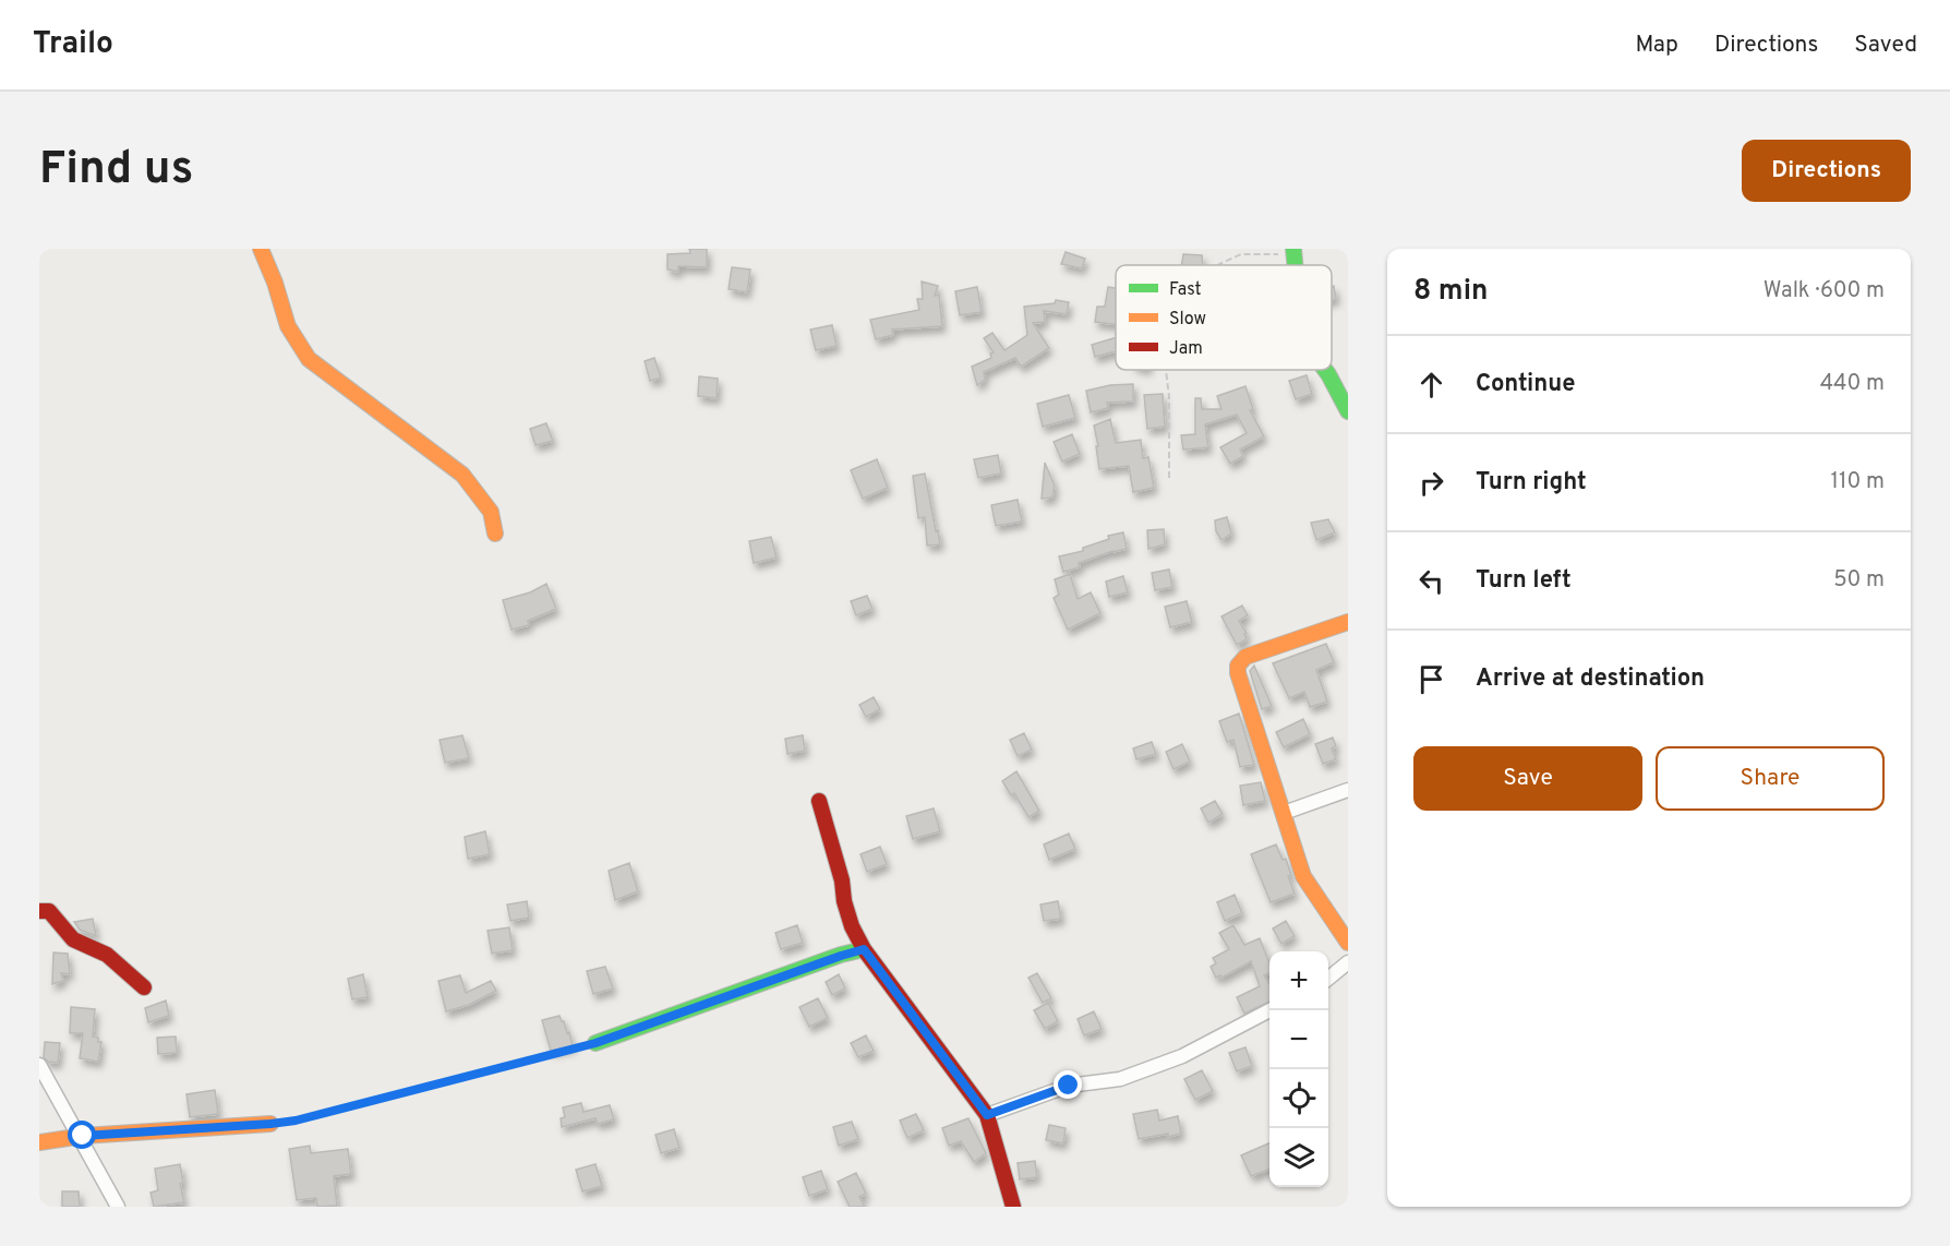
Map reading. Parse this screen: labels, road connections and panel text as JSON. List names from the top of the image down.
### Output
{
  "legend": ["Fast", "Slow", "Jam"],
  "page": {
    "header": "Trailo",
    "nav": ["Map", "Directions", "Saved"],
    "buttons": [
      "Directions",
      ["Save", "Share"]
    ],
    "title": "Find us",
    "heading": ["8 min", "Walk · 600 m"],
    "list": [
      ["Continue", "440 m"],
      ["Turn right", "110 m"],
      ["Turn left", "50 m"],
      "Arrive at destination"
    ],
    "map_buttons": ["+", "−"]
  }
}
